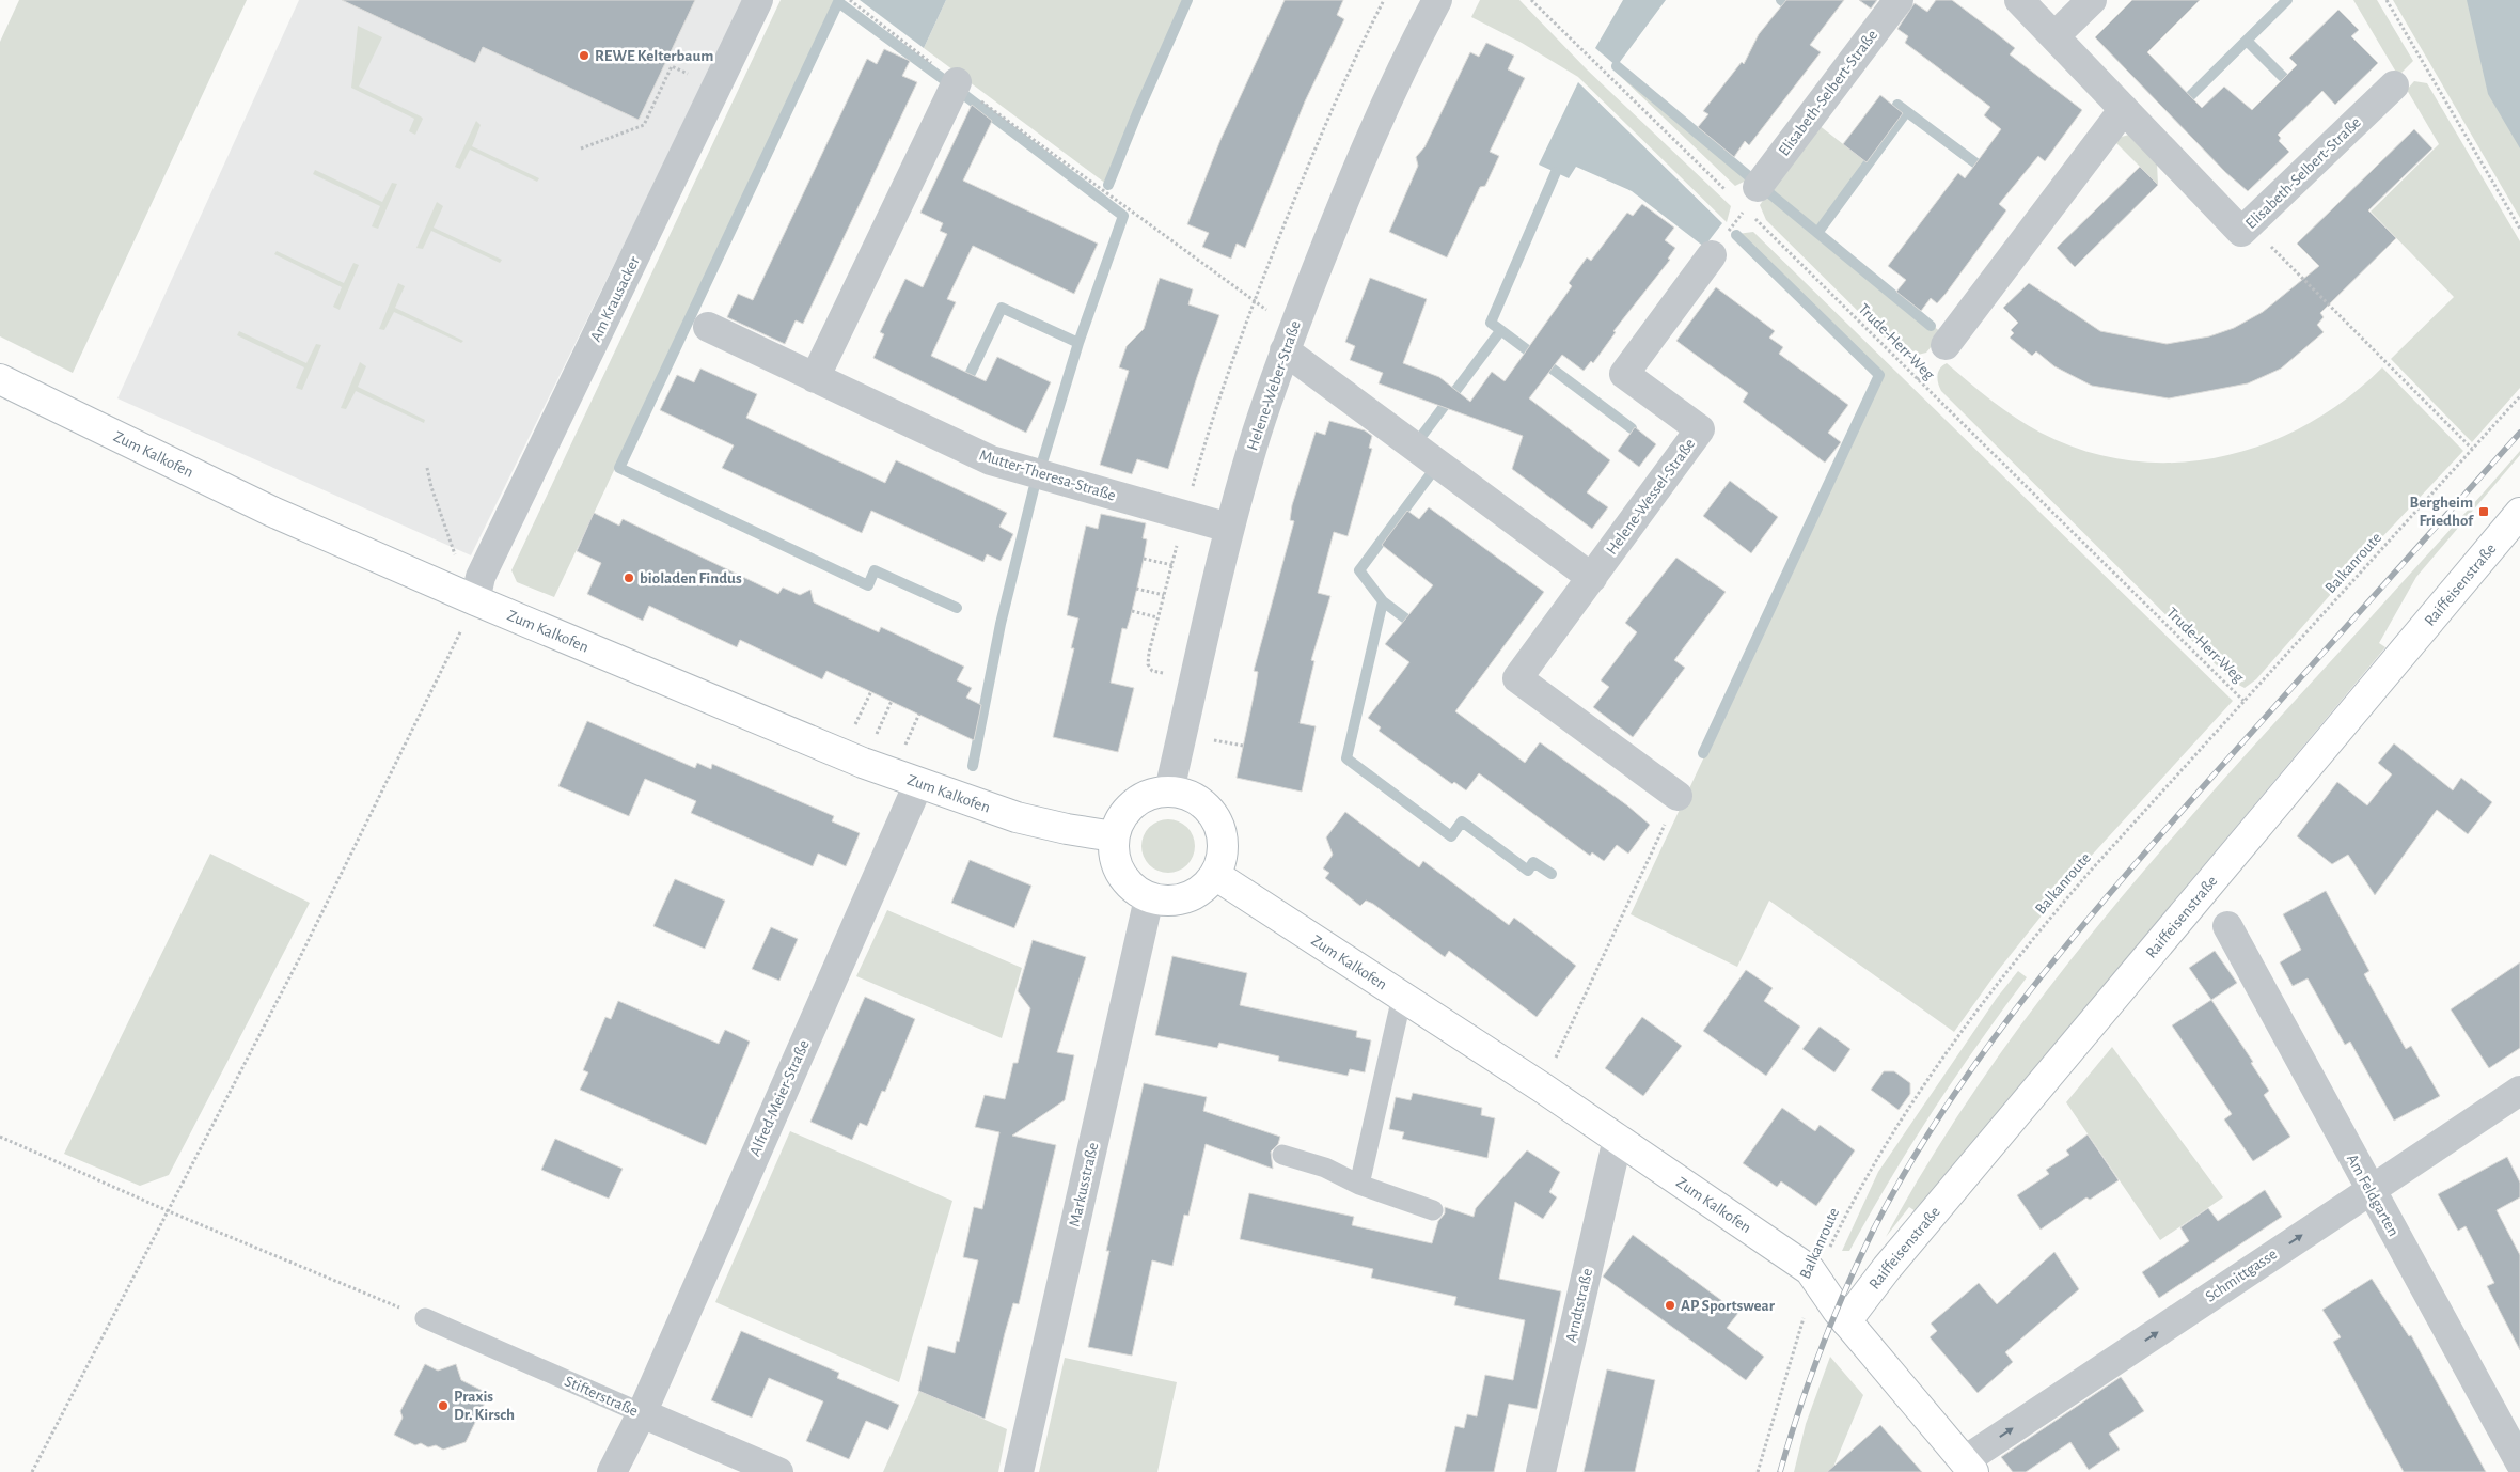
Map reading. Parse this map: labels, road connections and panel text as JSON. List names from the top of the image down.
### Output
{
  "streets": {
    "street": [
      "Elisabeth-Selbert-Straße",
      "Am Krausacker",
      "Helene-Weber-Straße",
      "Zum Kalkofen",
      "Mutter-Theresa-Straße",
      "Helene-Wessel-Straße",
      "Raiffeisenstraße",
      "Alfred-Meier-Straße",
      "Markusstraße",
      "Am Feldgarten",
      "Schmittgasse",
      "Arndtstraße",
      "Stifterstraße"
    ],
    "path": ["Trude-Herr-Weg", "Balkanroute"]
  },
  "crossings": [
    ["Am Krausacker", "Zum Kalkofen"],
    ["Trude-Herr-Weg", "Balkanroute"],
    ["Helene-Weber-Straße", "Zum Kalkofen"],
    ["Helene-Weber-Straße", "Mutter-Theresa-Straße"],
    ["Helene-Weber-Straße", "Markusstraße"],
    ["Zum Kalkofen", "Balkanroute"],
    ["Zum Kalkofen", "Raiffeisenstraße"],
    ["Zum Kalkofen", "Alfred-Meier-Straße"],
    ["Zum Kalkofen", "Markusstraße"],
    ["Zum Kalkofen", "Schmittgasse"],
    ["Zum Kalkofen", "Arndtstraße"],
    ["Alfred-Meier-Straße", "Stifterstraße"],
    ["Am Feldgarten", "Schmittgasse"]
  ],
  "one_way": ["Schmittgasse"],
  "places": {
    "other": [
      "REWE Kelterbaum",
      "bioladen Findus",
      "AP Sportswear",
      "Praxis Dr. Kirsch"
    ],
    "transit": ["Bergheim Friedhof"]
  }
}
